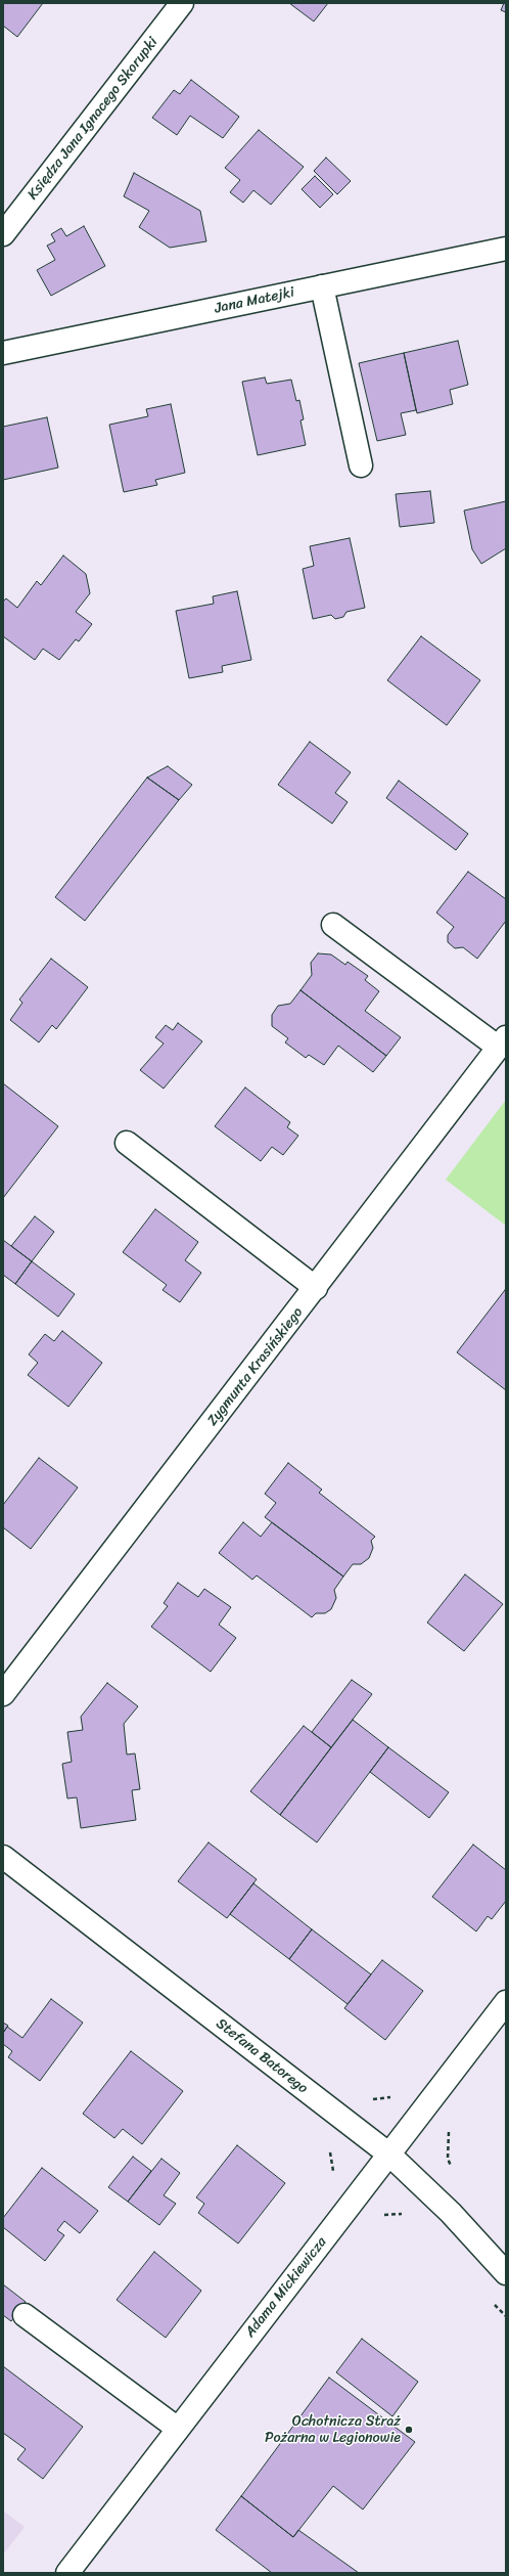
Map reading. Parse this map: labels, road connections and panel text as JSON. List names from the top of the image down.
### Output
{
  "streets": {
    "street": [
      "Księdza Jana Ignacego Skorupki",
      "Jana Matejki",
      "Zygmunta Krasińskiego",
      "Stefana Batorego",
      "Adama Mickiewicza"
    ]
  },
  "crossings": [
    ["Stefana Batorego", "Adama Mickiewicza"]
  ],
  "places": ["Ochotnicza Straż Pożarna w Legionowie"]
}
